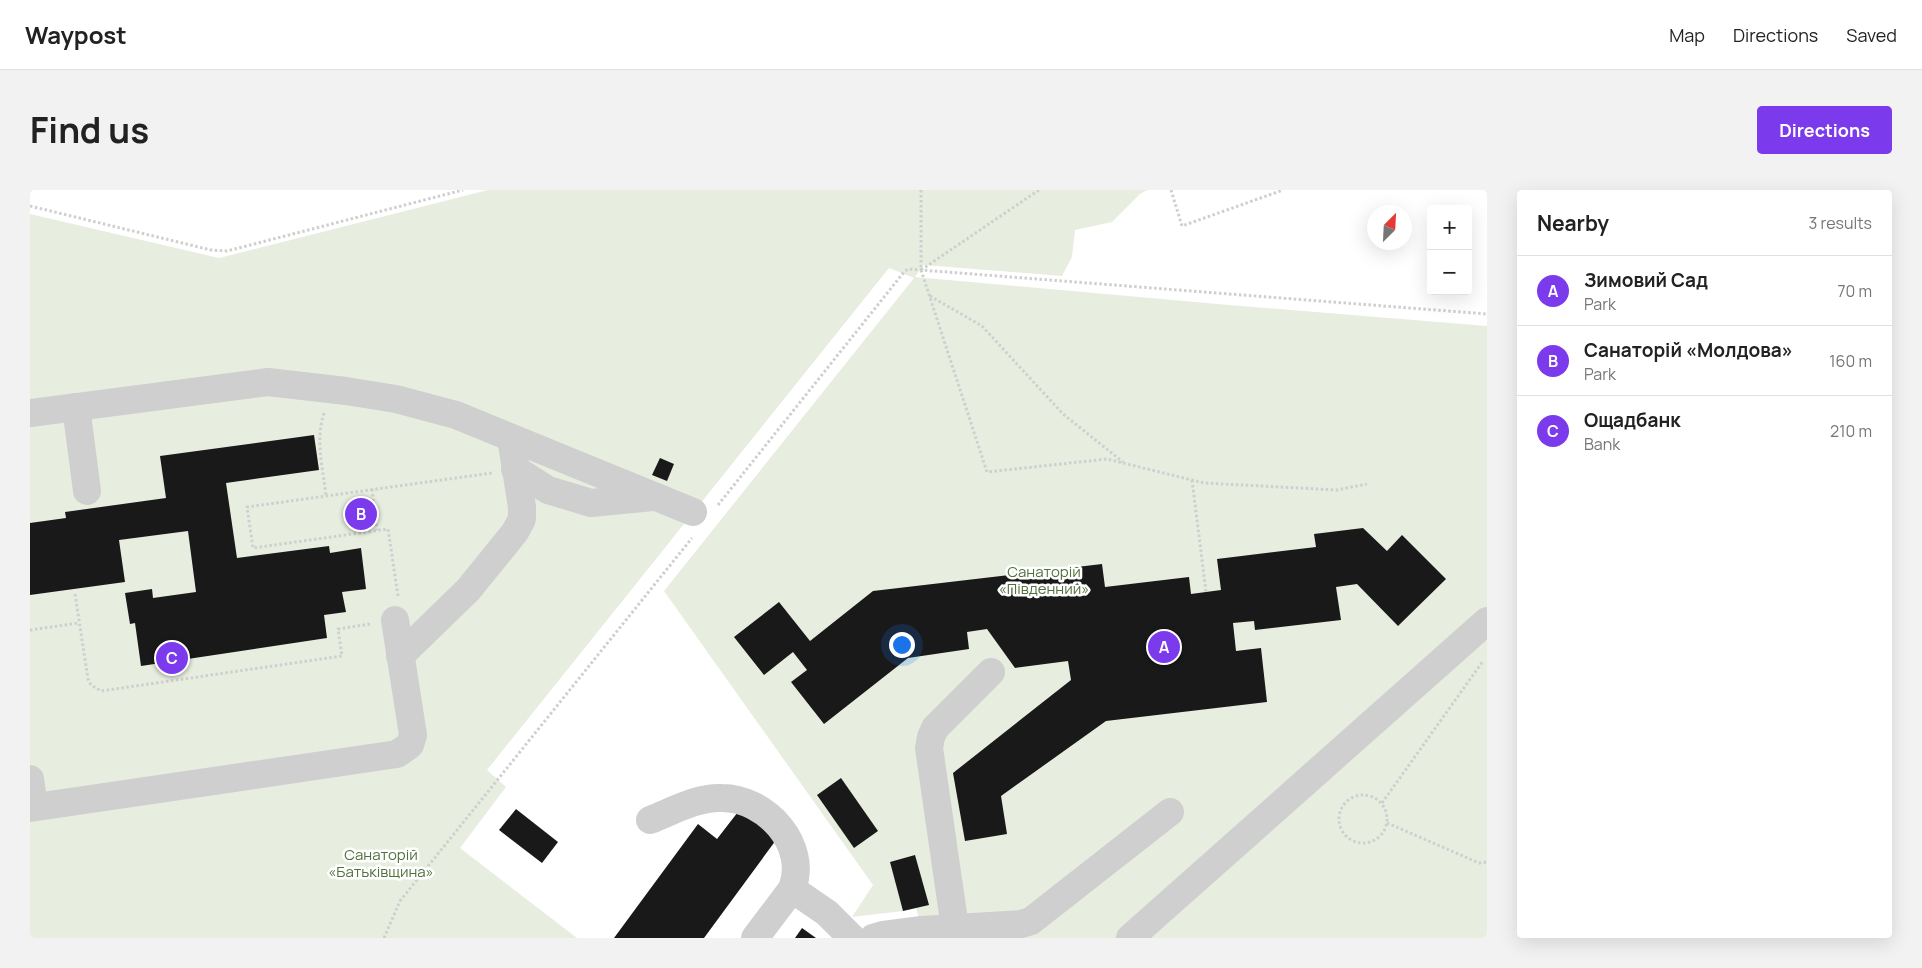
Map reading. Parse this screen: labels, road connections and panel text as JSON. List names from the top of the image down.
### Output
{
  "parks": ["Санаторій «Південний»", "Санаторій «Батьківщина»"],
  "north": "top right",
  "page": {
    "header": "Waypost",
    "nav": ["Map", "Directions", "Saved"],
    "title": "Find us",
    "buttons": "Directions",
    "heading": ["Nearby", "3 results"],
    "map_buttons": ["+", "−"],
    "list": [
      {
        "mark": "A",
        "name": "Зимовий Сад",
        "note": "Park",
        "value": "70 m"
      },
      {
        "mark": "B",
        "name": "Санаторій «Молдова»",
        "note": "Park",
        "value": "160 m"
      },
      {
        "mark": "C",
        "name": "Ощадбанк",
        "note": "Bank",
        "value": "210 m"
      }
    ],
    "pins": ["B", "A", "C"]
  }
}
